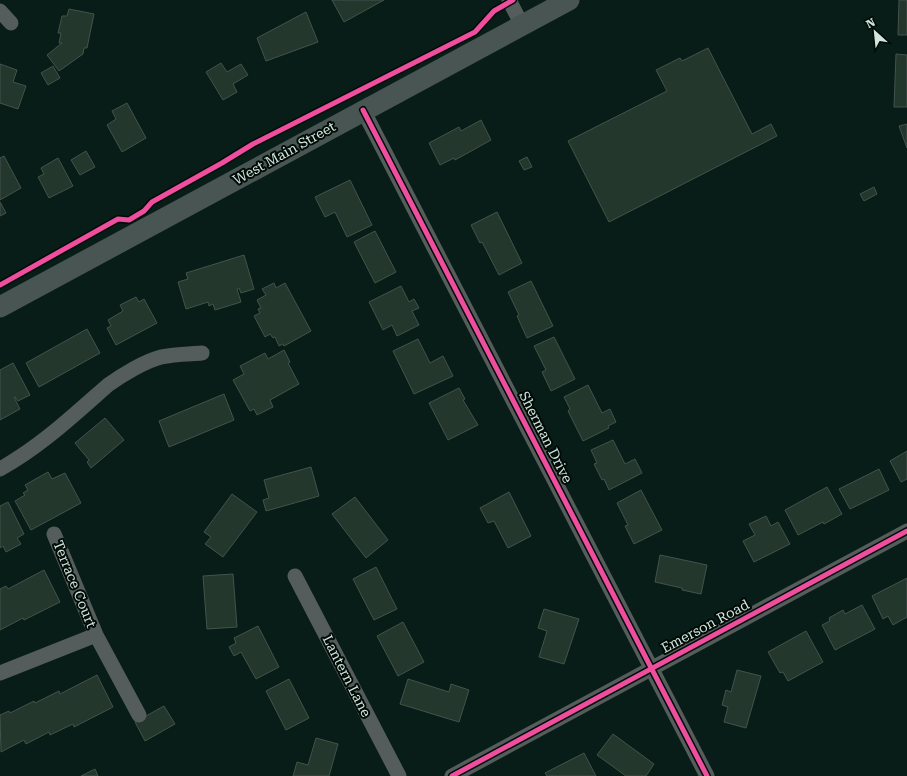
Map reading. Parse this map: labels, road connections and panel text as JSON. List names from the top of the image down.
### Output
{
  "streets": {
    "main road": ["West Main Street"],
    "street": [
      "Sherman Drive",
      "Terrace Court",
      "Emerson Road",
      "Lantern Lane"
    ]
  },
  "crossings": [
    ["West Main Street", "Sherman Drive"],
    ["Sherman Drive", "Emerson Road"]
  ],
  "north": "top left"
}
